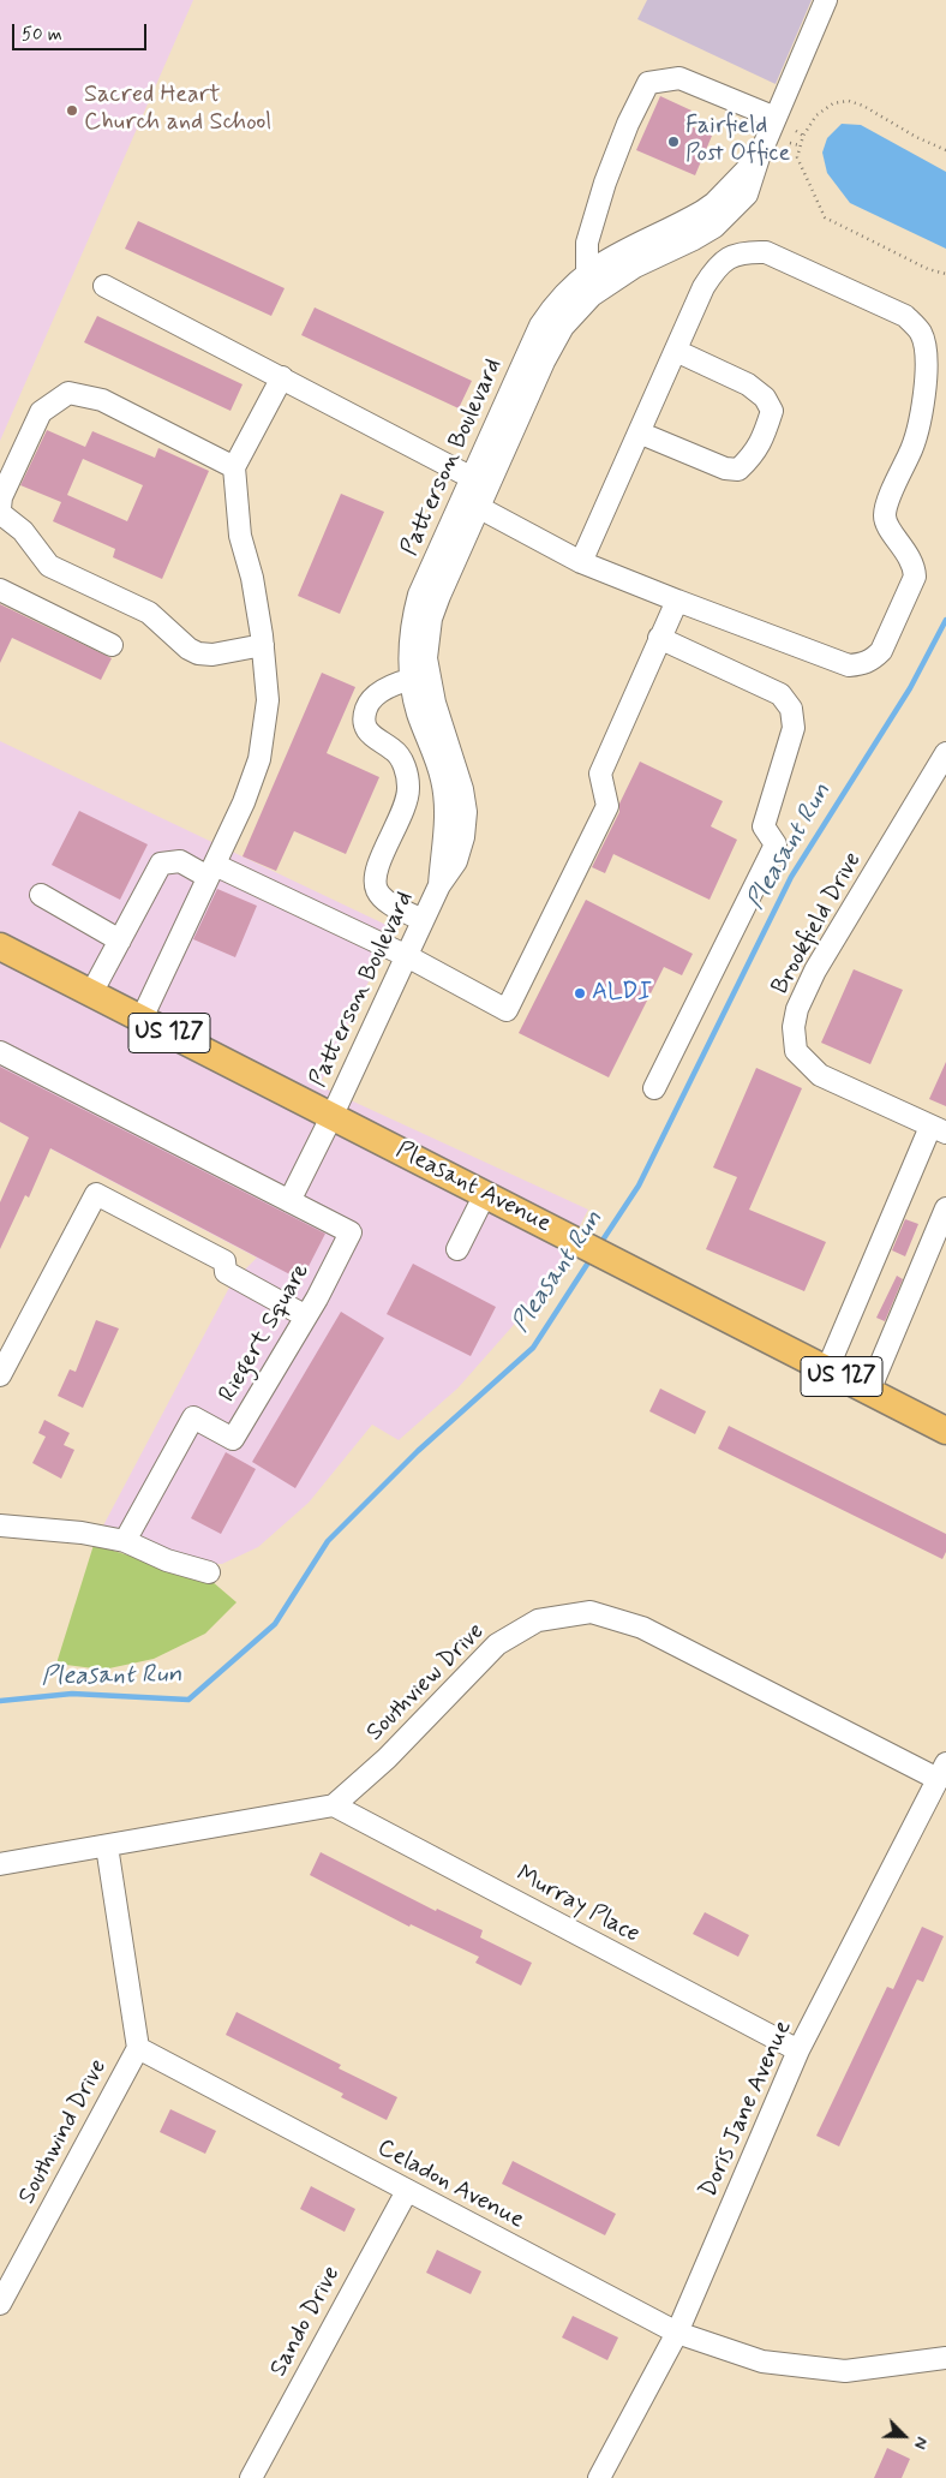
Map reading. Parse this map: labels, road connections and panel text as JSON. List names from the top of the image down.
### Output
{
  "streets": {
    "main road": ["US 127", "Pleasant Avenue"],
    "street": [
      "Patterson Boulevard",
      "Brookfield Drive",
      "Riegert Square",
      "Southview Drive",
      "Murray Place",
      "Doris Jane Avenue",
      "Southwind Drive",
      "Celadon Avenue",
      "Sando Drive"
    ]
  },
  "crossings": [
    ["Patterson Boulevard", "Pleasant Avenue"],
    ["Brookfield Drive", "Pleasant Avenue"],
    ["Southview Drive", "Murray Place"],
    ["Southview Drive", "Doris Jane Avenue"],
    ["Murray Place", "Doris Jane Avenue"],
    ["Doris Jane Avenue", "Celadon Avenue"],
    ["Southwind Drive", "Celadon Avenue"],
    ["Celadon Avenue", "Sando Drive"]
  ],
  "water": ["Pleasant Run"],
  "places": ["Sacred Heart Church and School", "Fairfield Post Office", "ALDI"],
  "scale_bar": "50 m",
  "north": "bottom right"
}
